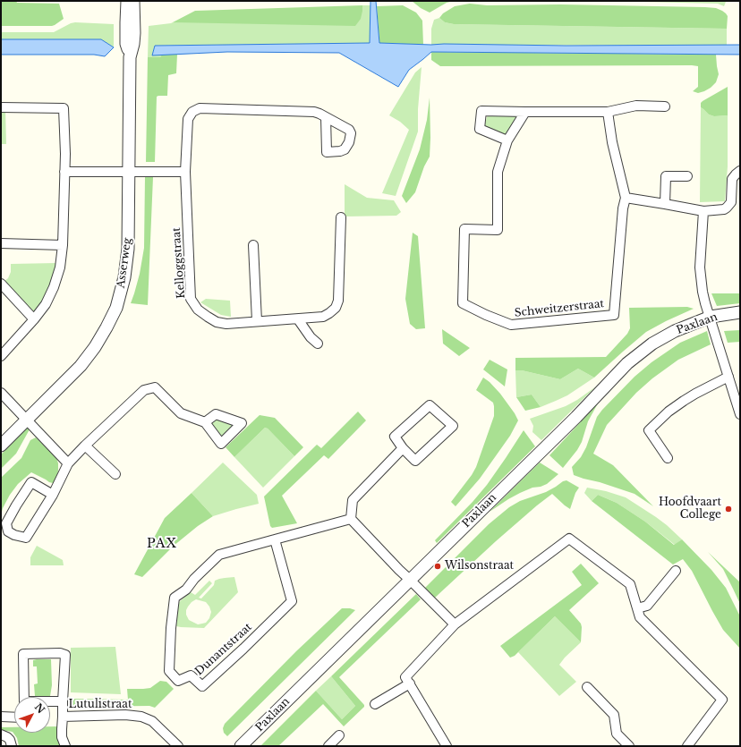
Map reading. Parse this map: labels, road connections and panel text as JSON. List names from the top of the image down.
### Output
{
  "streets": {
    "street": [
      "Asserweg",
      "Kelloggstraat",
      "Schweitzerstraat",
      "Paxlaan",
      "Dunantstraat",
      "Lutulistraat"
    ]
  },
  "districts": ["PAX"],
  "places": ["Hoofdvaart College", "Wilsonstraat"],
  "north": "top right"
}
